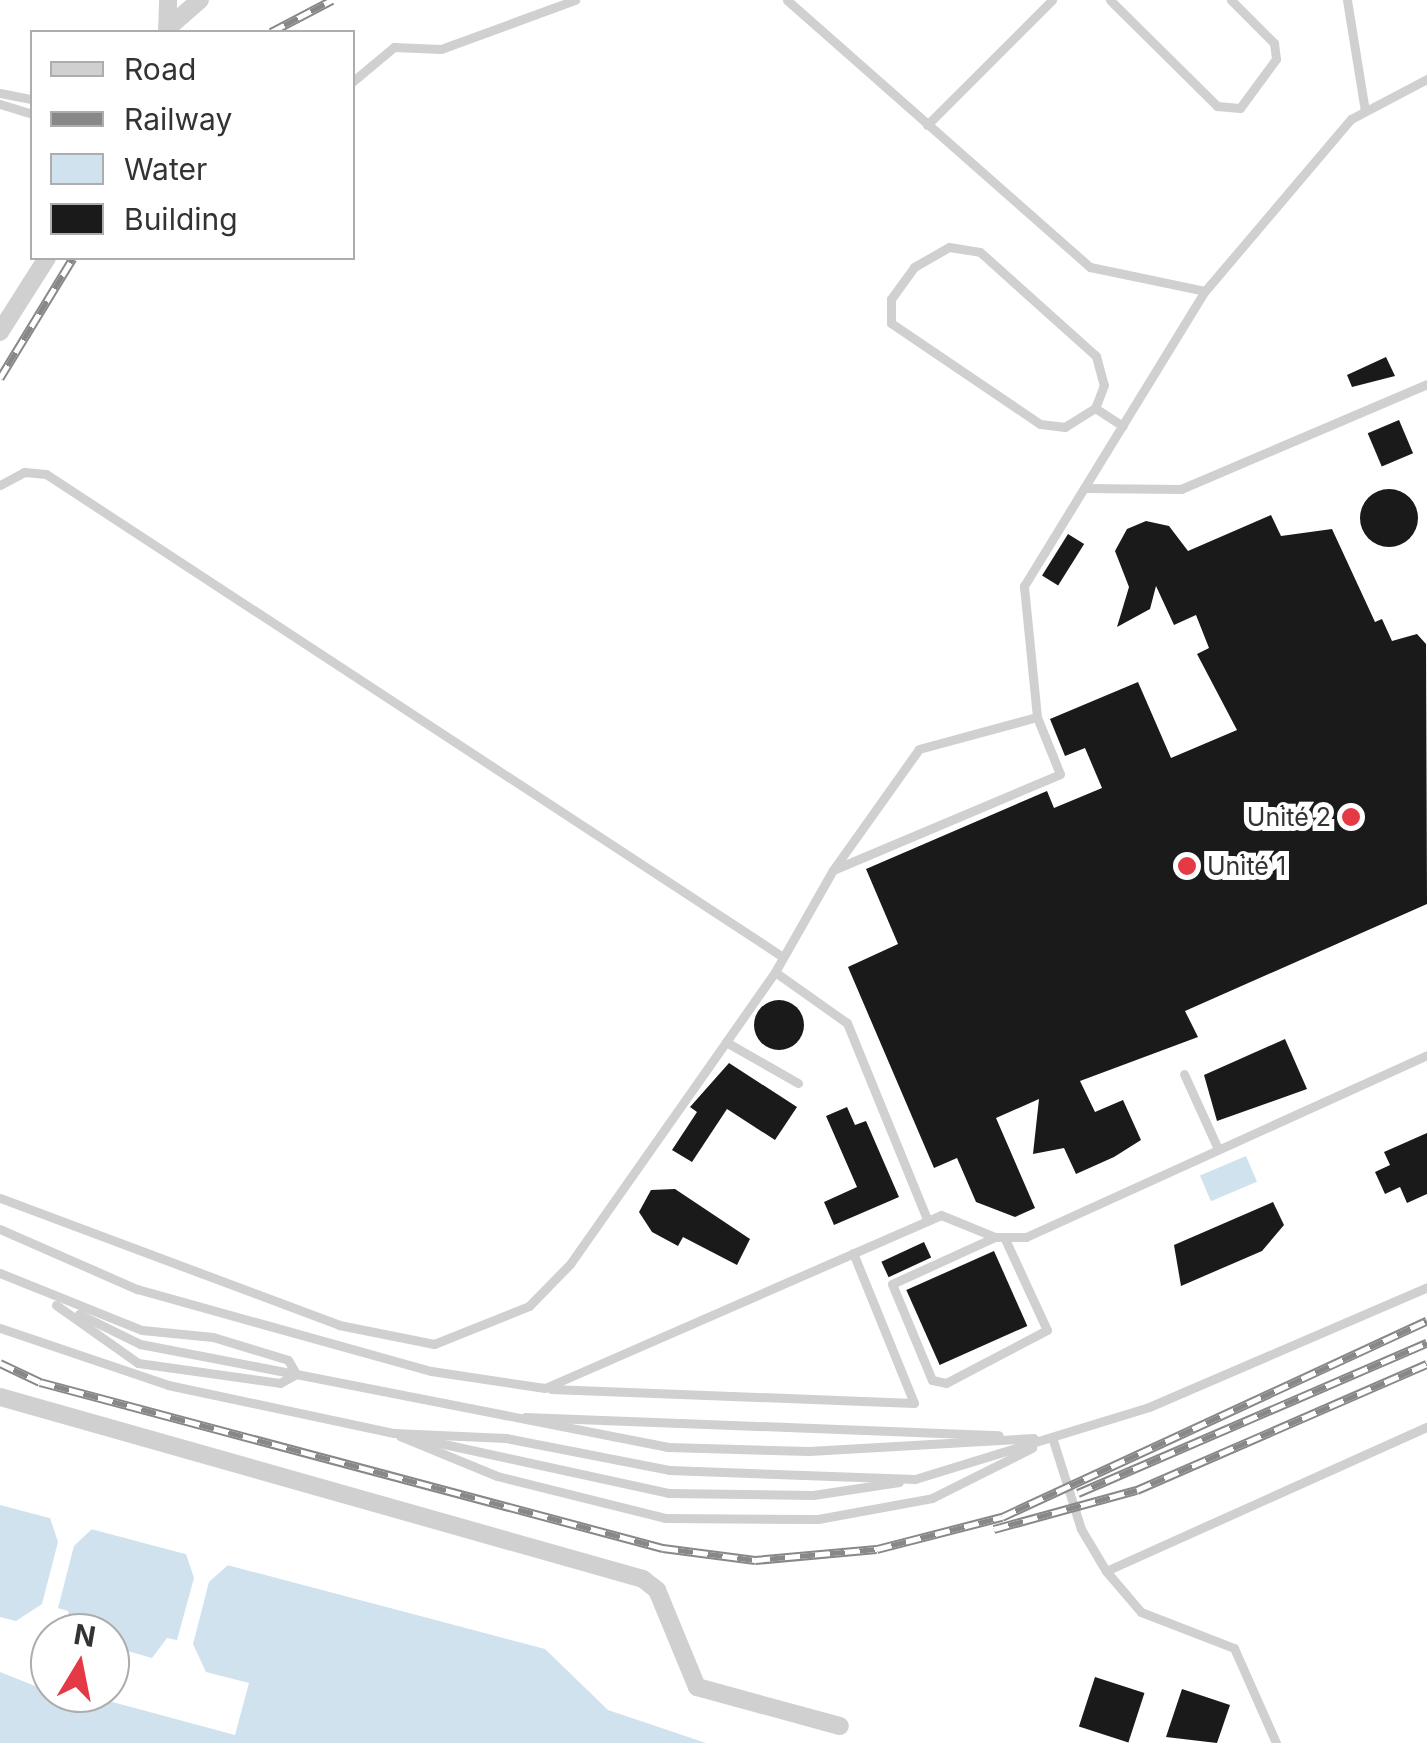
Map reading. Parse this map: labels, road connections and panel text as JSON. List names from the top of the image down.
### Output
{
  "places": ["Unité 2", "Unité 1"],
  "legend": [
    "Road",
    "Railway",
    "Water",
    "Building"
  ],
  "north": "top"
}
